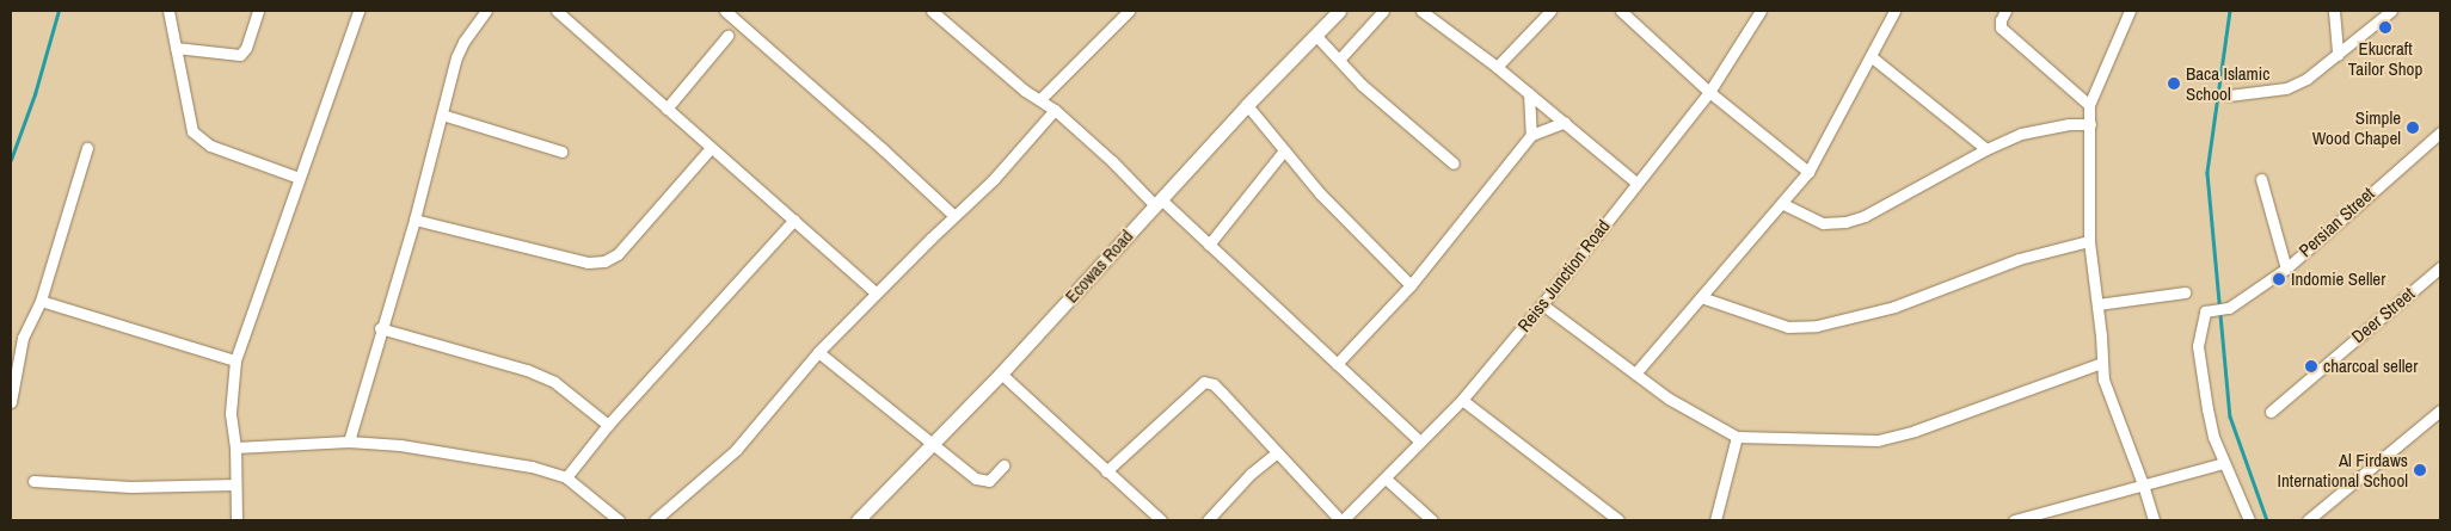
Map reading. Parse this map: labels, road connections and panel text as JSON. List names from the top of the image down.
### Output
{
  "streets": {
    "street": [
      "Persian Street",
      "Ecowas Road",
      "Reiss Junction Road",
      "Deer Street"
    ]
  },
  "places": [
    "Ekucraft Tailor Shop",
    "Baca Islamic School",
    "Simple Wood Chapel",
    "Indomie Seller",
    "charcoal seller",
    "Al Firdaws International School"
  ]
}
